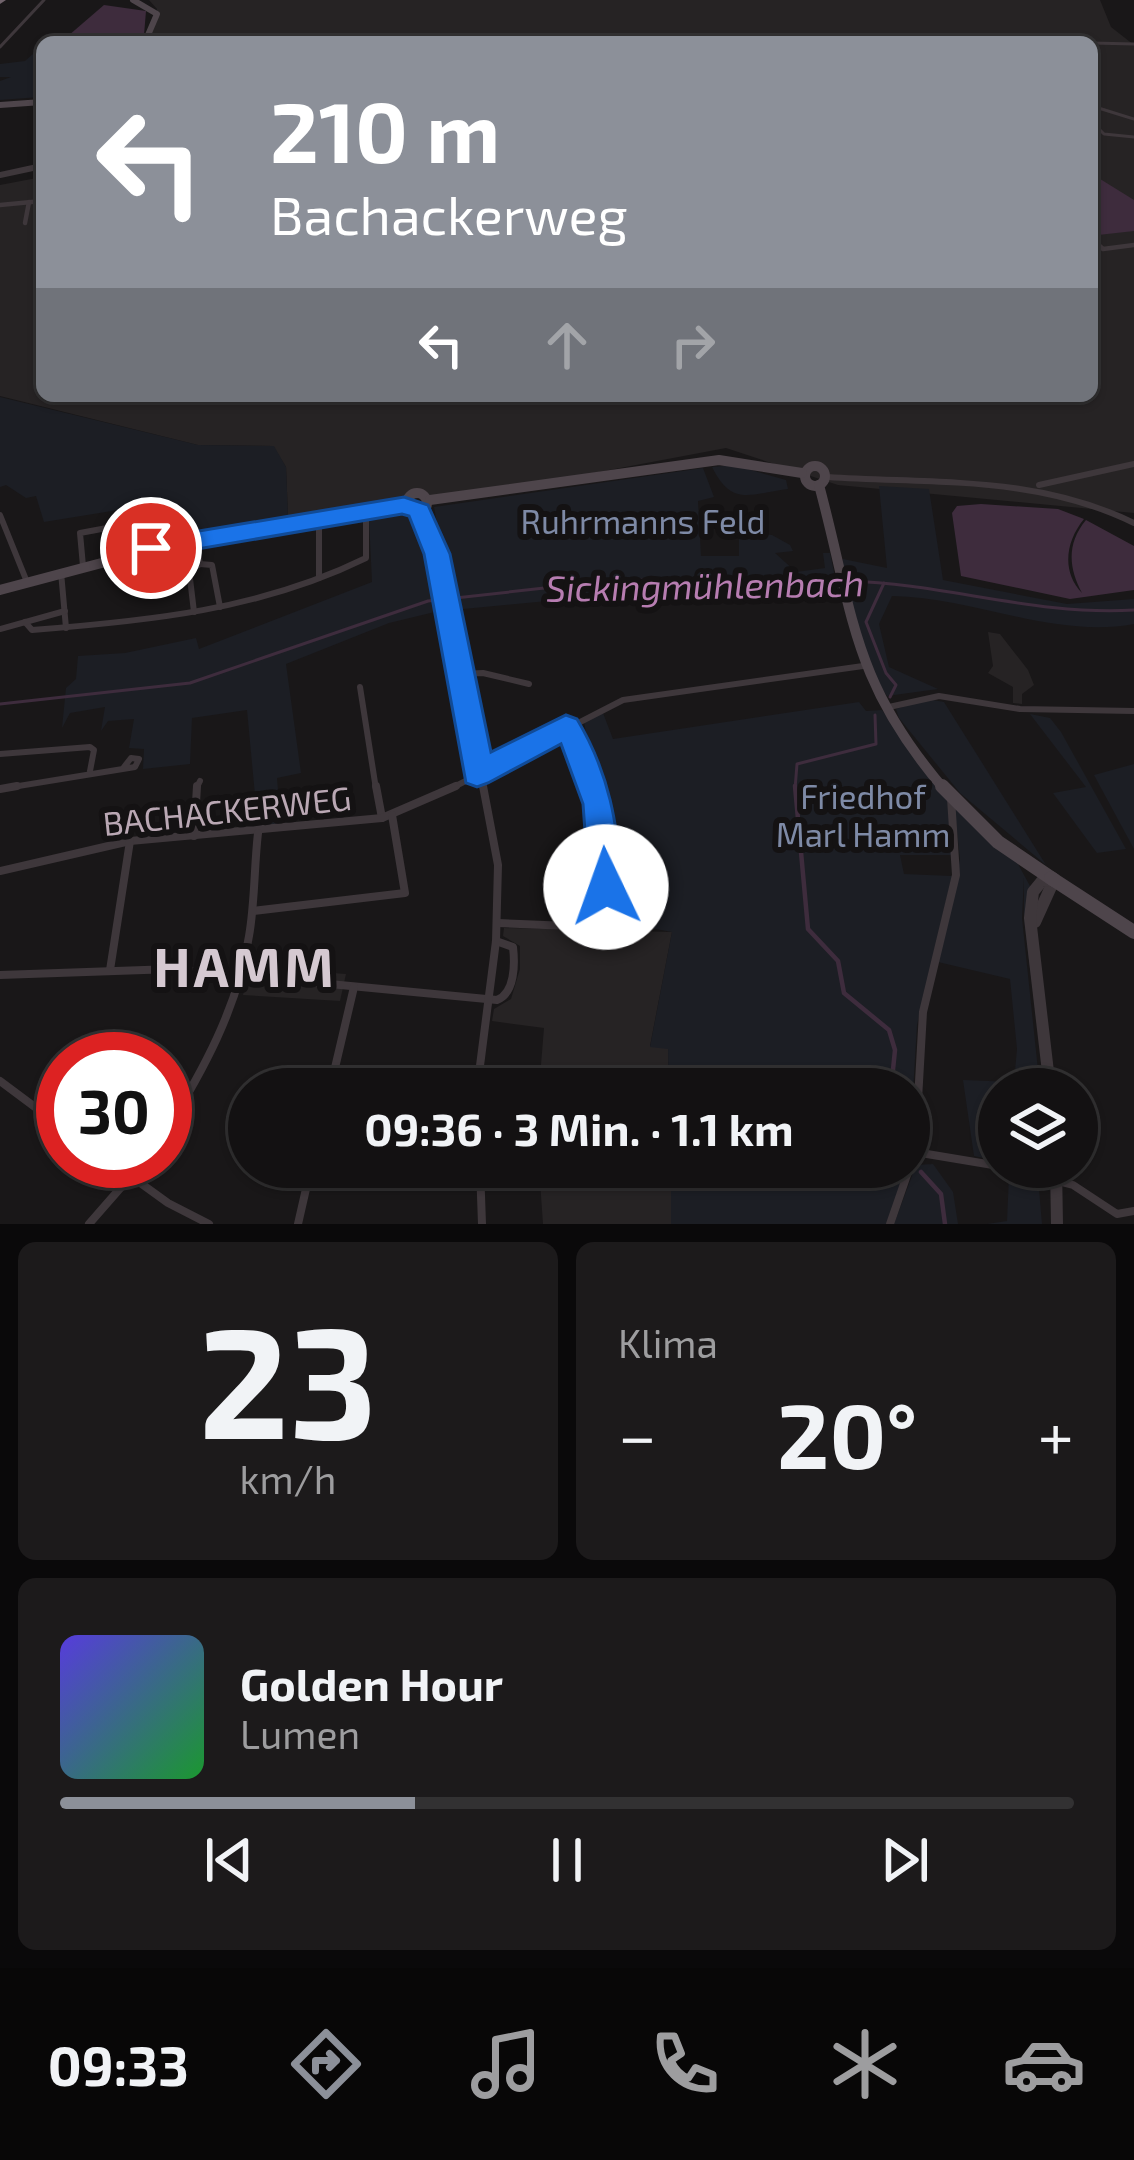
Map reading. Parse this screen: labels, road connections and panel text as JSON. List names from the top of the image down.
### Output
{
  "streets": {
    "street": ["BACHACKERWEG"]
  },
  "districts": ["HAMM"],
  "water": ["Sickingmühlenbach"],
  "parks": ["Ruhrmanns Feld", "Friedhof Marl Hamm"],
  "page": {
    "turn": ["210 m", "Bachackerweg"],
    "limit": "30",
    "trip": "09:36 · 3 Min. · 1.1 km",
    "tile": [
      ["23", "km/h"],
      "Klima"
    ],
    "heat": ["−", "20°", "+"],
    "song": ["Golden Hour", "Lumen"],
    "tabs": "09:33"
  }
}
